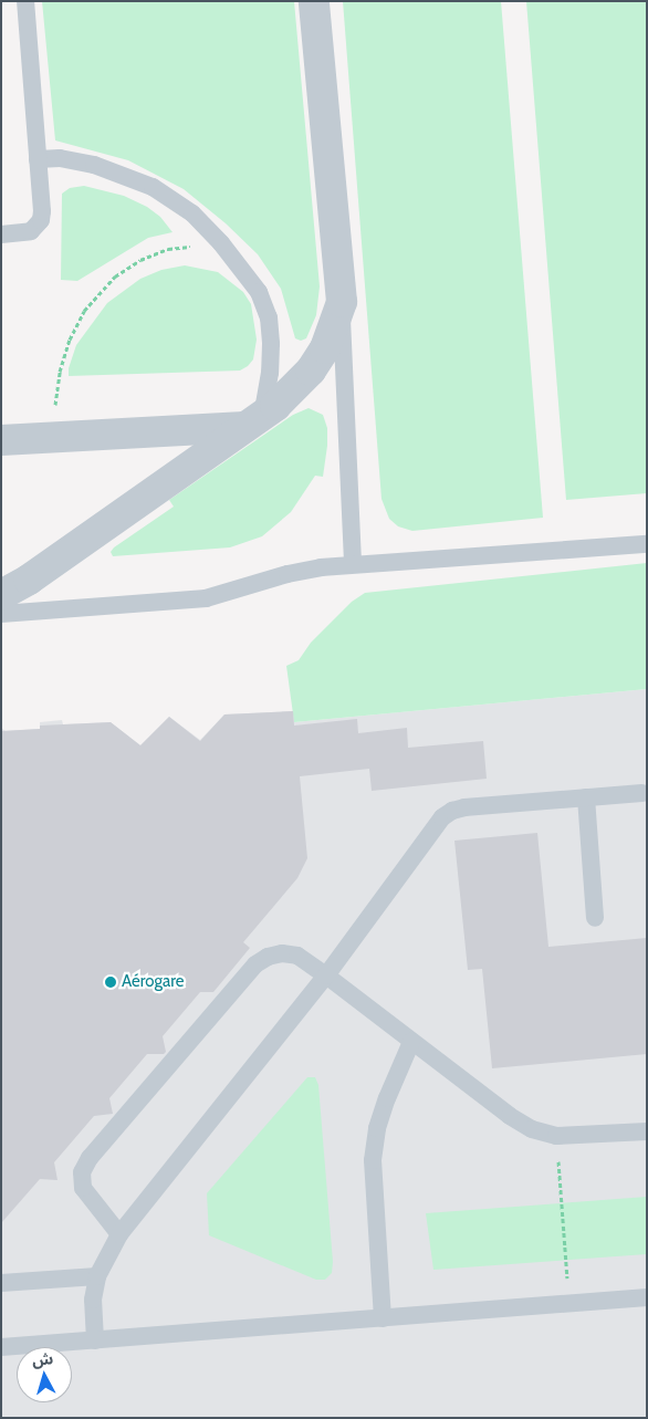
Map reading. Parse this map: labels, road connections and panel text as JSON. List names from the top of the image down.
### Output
{
  "places": ["Aérogare"],
  "north": "top"
}
